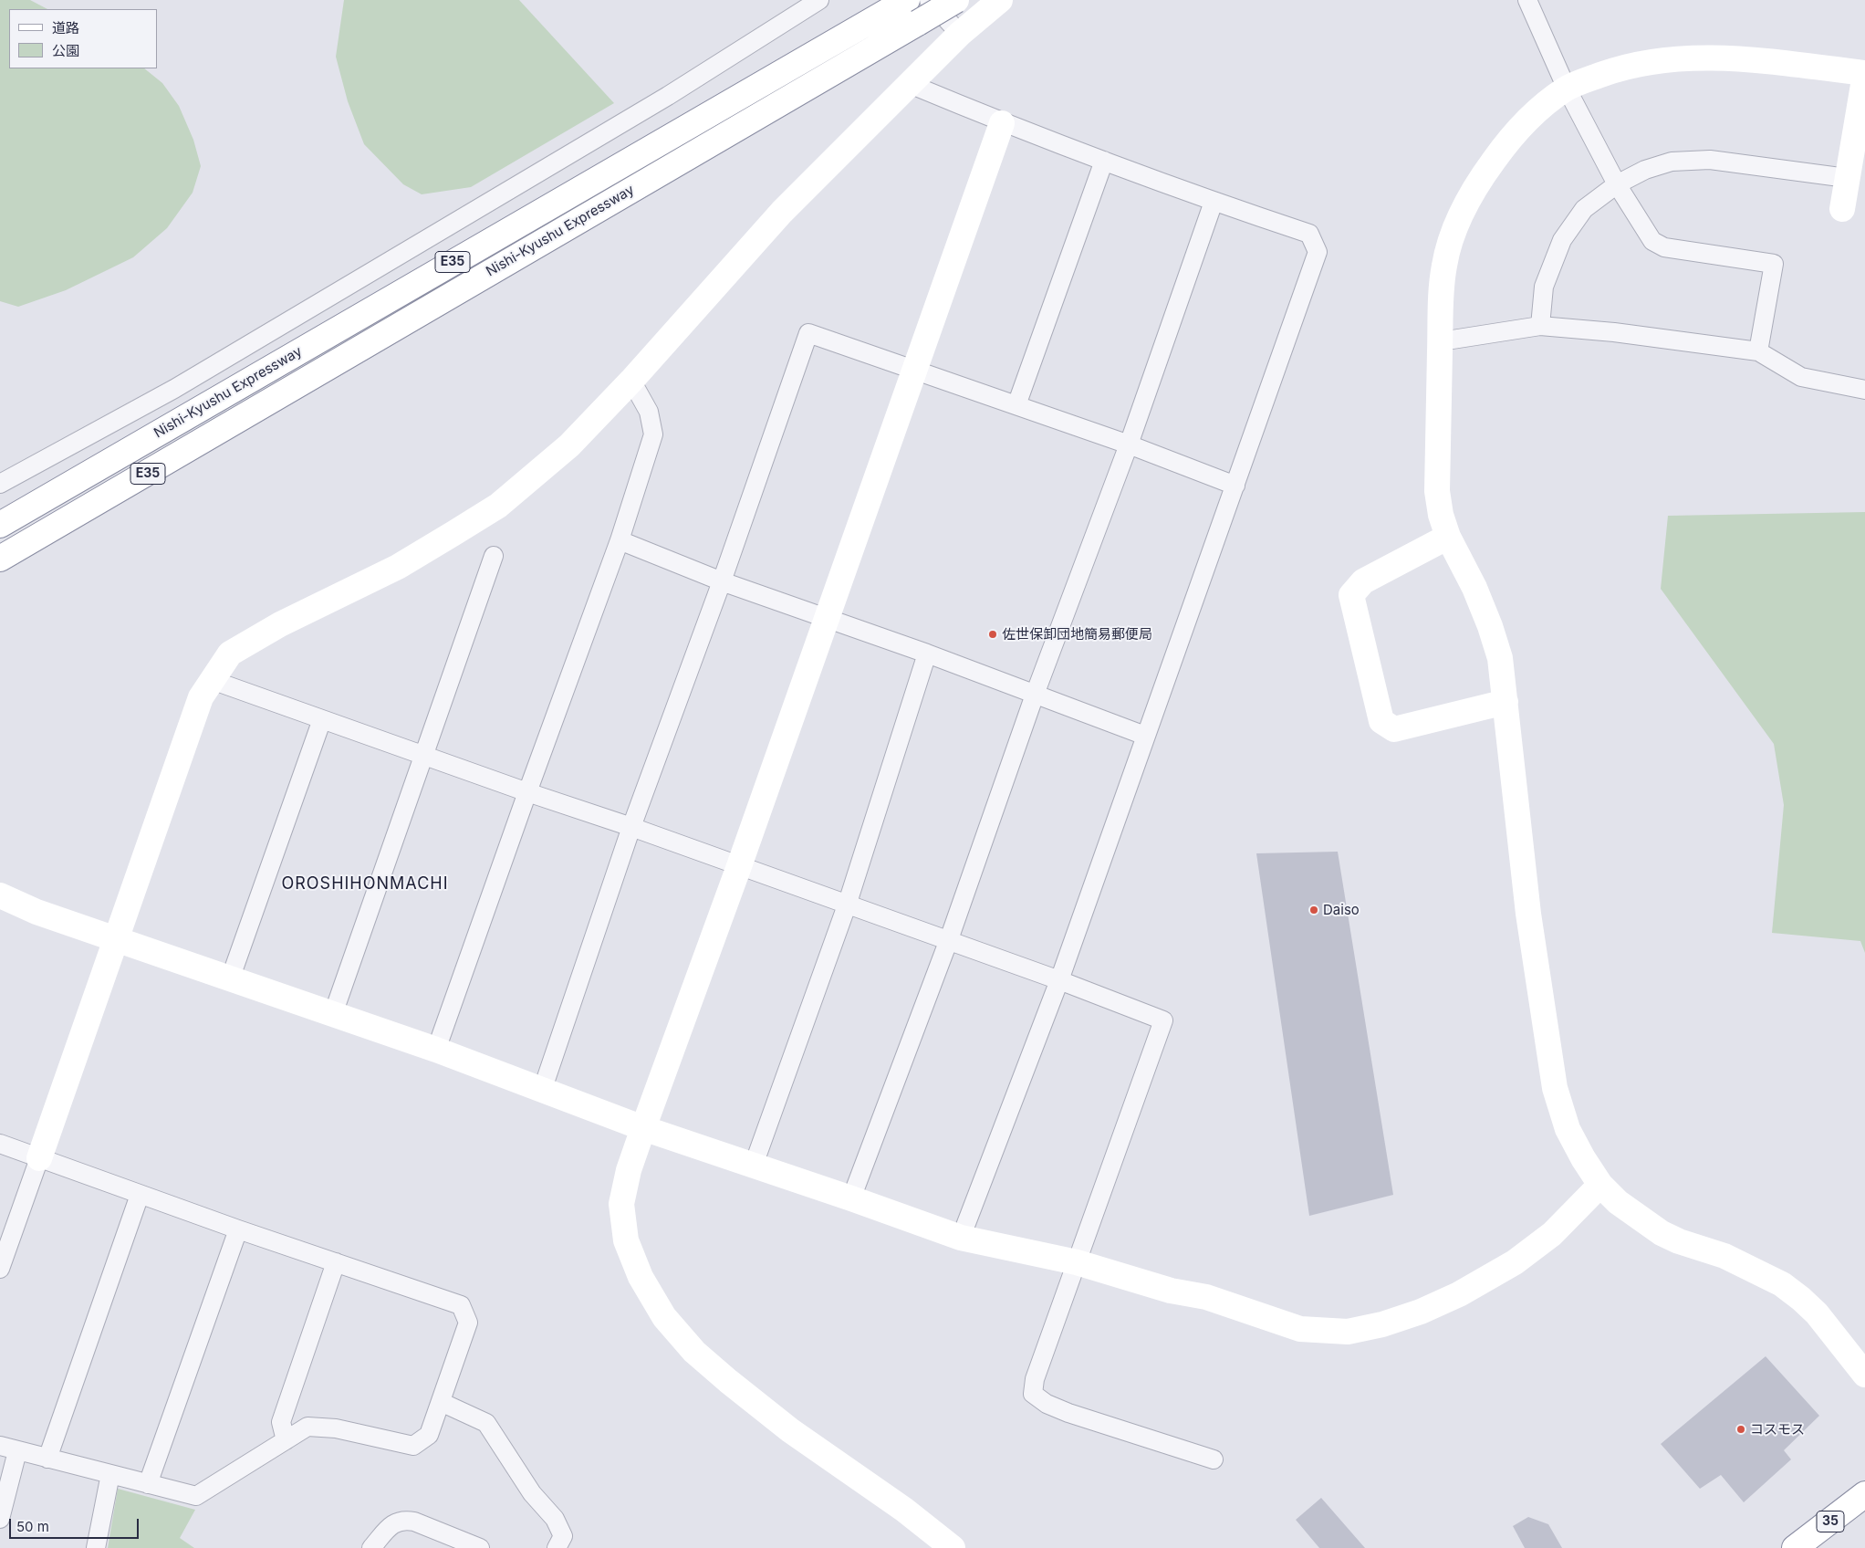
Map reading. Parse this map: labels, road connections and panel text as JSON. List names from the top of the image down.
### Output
{
  "streets": {
    "main road": ["Nishi-Kyushu Expressway", "E35", "35"]
  },
  "districts": ["OROSHIHONMACHI"],
  "places": ["佐世保卸団地簡易郵便局", "Daiso", "コスモス"],
  "legend": ["道路", "公園"],
  "scale_bar": "50 m"
}
